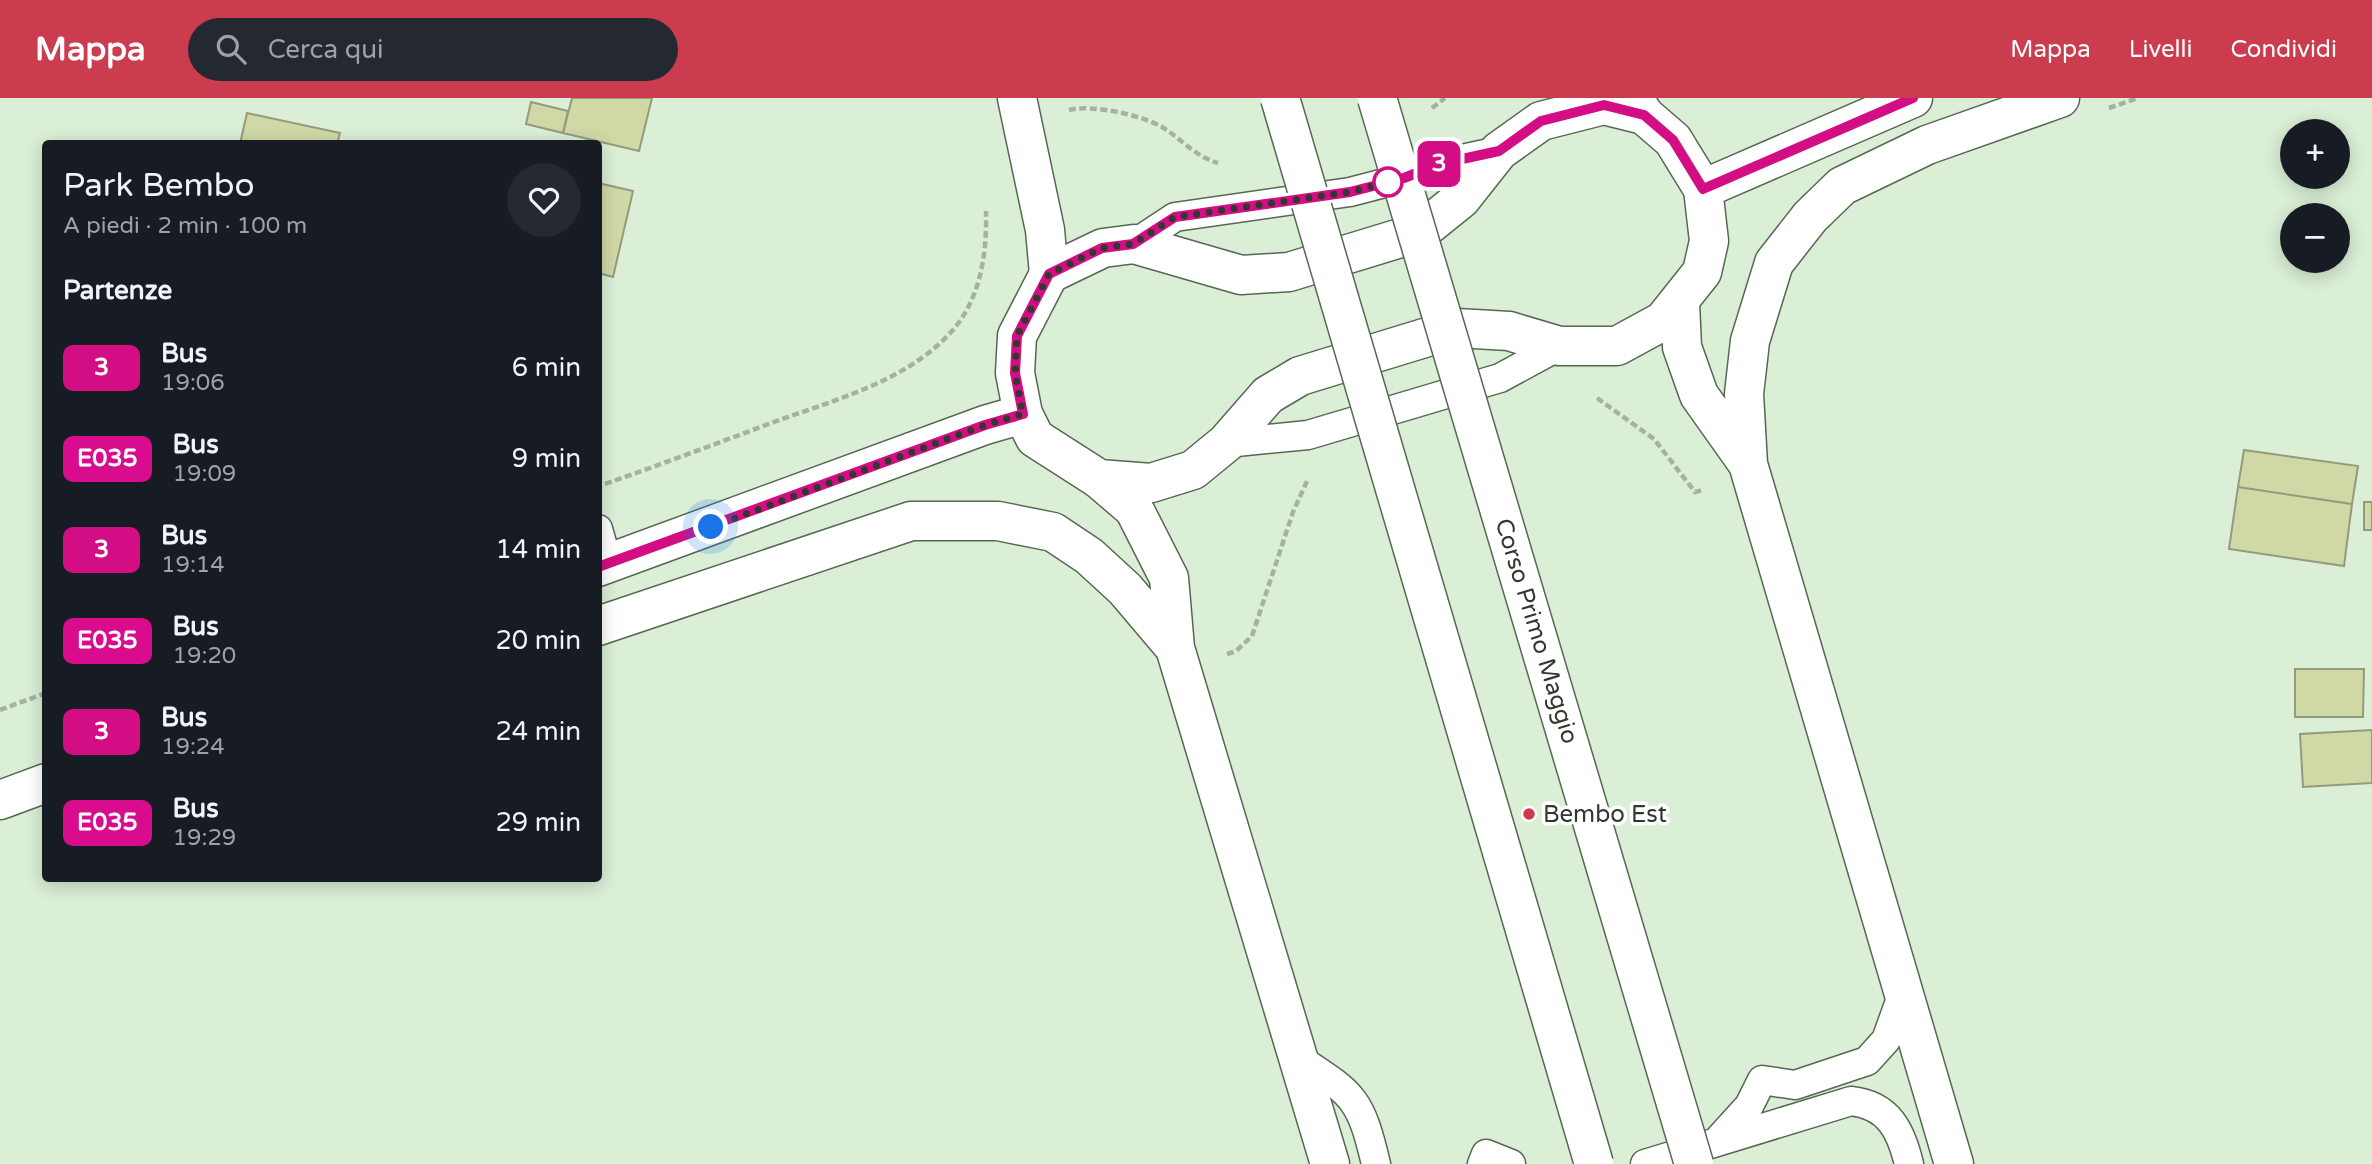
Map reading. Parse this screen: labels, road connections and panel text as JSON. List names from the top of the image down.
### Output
{
  "streets": {
    "main road": ["Corso Primo Maggio"]
  },
  "places": ["Bembo Est"],
  "lines": ["bus line 3"],
  "page": {
    "header": "Mappa",
    "search": "Cerca qui",
    "nav": ["Mappa", "Livelli", "Condividi"],
    "on_map": "3",
    "map_buttons": ["+", "−"],
    "heading": [
      ["Park Bembo", "A piedi · 2 min · 100 m"],
      "Partenze"
    ],
    "list": [
      {
        "mark": "3",
        "name": "Bus",
        "note": "19:06",
        "value": "6 min"
      },
      {
        "mark": "E035",
        "name": "Bus",
        "note": "19:09",
        "value": "9 min"
      },
      {
        "mark": "3",
        "name": "Bus",
        "note": "19:14",
        "value": "14 min"
      },
      {
        "mark": "E035",
        "name": "Bus",
        "note": "19:20",
        "value": "20 min"
      },
      {
        "mark": "3",
        "name": "Bus",
        "note": "19:24",
        "value": "24 min"
      },
      {
        "mark": "E035",
        "name": "Bus",
        "note": "19:29",
        "value": "29 min"
      }
    ]
  }
}
